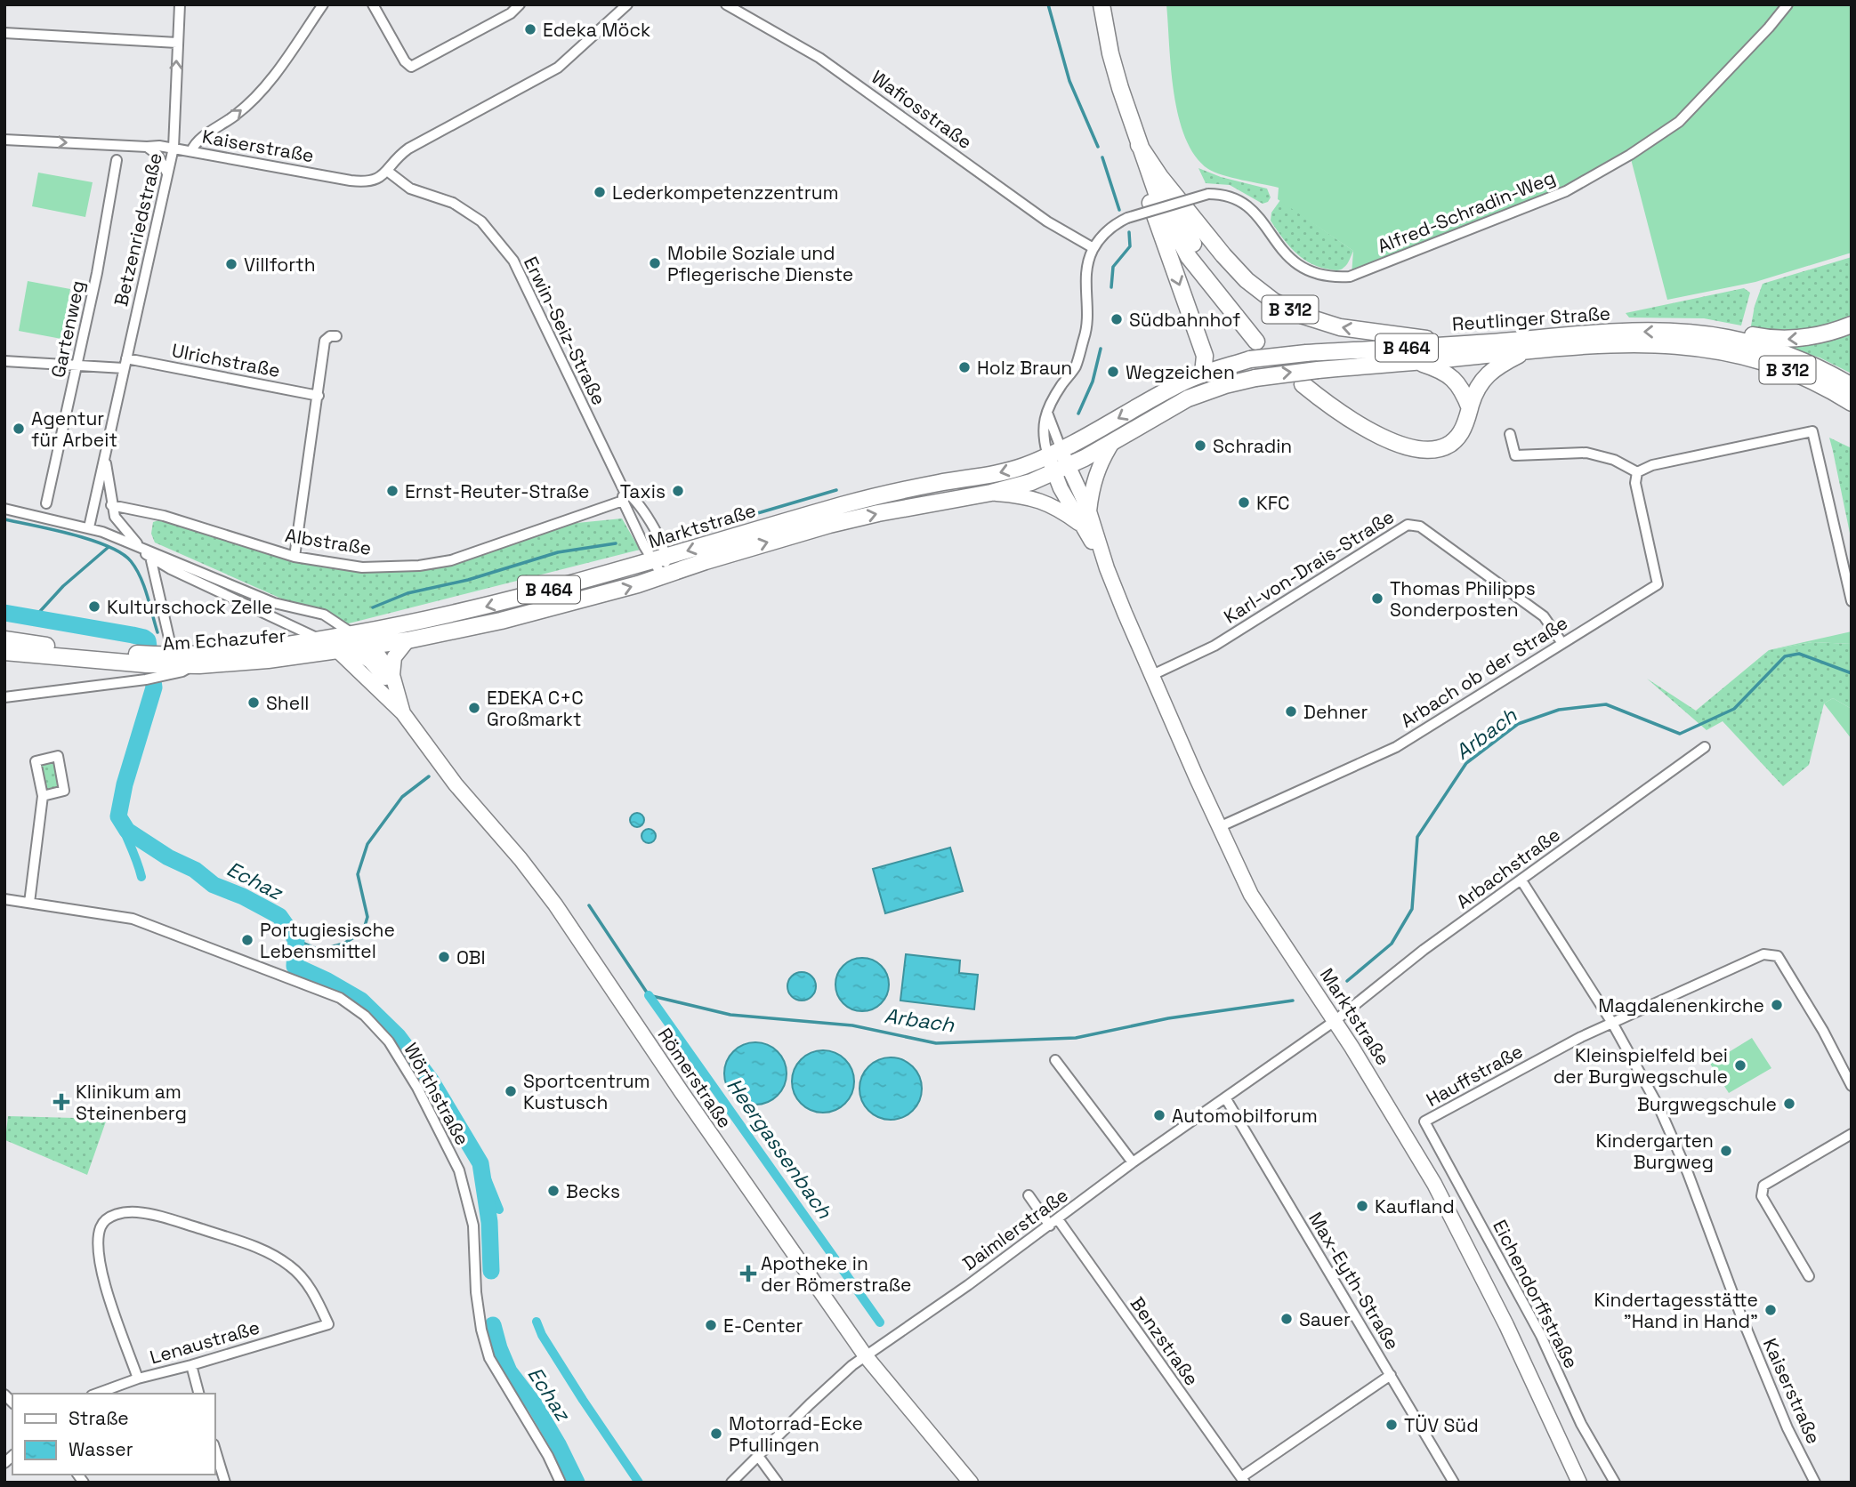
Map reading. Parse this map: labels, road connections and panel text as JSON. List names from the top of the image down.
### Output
{
  "streets": {
    "main road": [
      "B 312",
      "Reutlinger Straße",
      "B 464",
      "Marktstraße",
      "Am Echazufer",
      "Römerstraße"
    ],
    "street": [
      "Wafiosstraße",
      "Kaiserstraße",
      "Alfred-Schradin-Weg",
      "Betzenriedstraße",
      "Gartenweg",
      "Erwin-Seiz-Straße",
      "Ulrichstraße",
      "Albstraße",
      "Karl-von-Drais-Straße",
      "Arbach ob der Straße",
      "Arbachstraße",
      "Hauffstraße",
      "Wörthstraße",
      "Daimlerstraße",
      "Max-Eyth-Straße",
      "Eichendorffstraße",
      "Benzstraße",
      "Lenaustraße"
    ]
  },
  "crossings": [
    ["Wafiosstraße", "Alfred-Schradin-Weg"],
    ["Kaiserstraße", "Betzenriedstraße"],
    ["Kaiserstraße", "Erwin-Seiz-Straße"],
    ["Kaiserstraße", "Arbachstraße"],
    ["Kaiserstraße", "Hauffstraße"],
    ["Betzenriedstraße", "Ulrichstraße"],
    ["Betzenriedstraße", "Albstraße"],
    ["B 312", "Reutlinger Straße"],
    ["Reutlinger Straße", "Marktstraße"],
    ["Gartenweg", "Ulrichstraße"],
    ["Erwin-Seiz-Straße", "Marktstraße"],
    ["Erwin-Seiz-Straße", "Albstraße"],
    ["Marktstraße", "Karl-von-Drais-Straße"],
    ["Marktstraße", "Am Echazufer"],
    ["Marktstraße", "Arbach ob der Straße"],
    ["Marktstraße", "Arbachstraße"],
    ["Marktstraße", "Römerstraße"],
    ["Marktstraße", "Daimlerstraße"],
    ["Karl-von-Drais-Straße", "Arbach ob der Straße"],
    ["Am Echazufer", "Römerstraße"],
    ["Arbachstraße", "Daimlerstraße"],
    ["Hauffstraße", "Eichendorffstraße"],
    ["Römerstraße", "Daimlerstraße"],
    ["Daimlerstraße", "Max-Eyth-Straße"],
    ["Daimlerstraße", "Benzstraße"]
  ],
  "water": ["Arbach", "Echaz", "Heergassenbach"],
  "places": {
    "other": [
      "Edeka Möck",
      "Lederkompetenzzentrum",
      "Mobile Soziale und Pflegerische Dienste",
      "Villforth",
      "Südbahnhof",
      "Holz Braun",
      "Wegzeichen",
      "Agentur für Arbeit",
      "Schradin",
      "Ernst-Reuter-Straße",
      "Taxis",
      "KFC",
      "Thomas Philipps Sonderposten",
      "Kulturschock Zelle",
      "Shell",
      "EDEKA C+C Großmarkt",
      "Dehner",
      "Portugiesische Lebensmittel",
      "OBI",
      "Magdalenenkirche",
      "Kleinspielfeld bei der Burgwegschule",
      "Sportcentrum Kustusch",
      "Burgwegschule",
      "Automobilforum",
      "Kindergarten Burgweg",
      "Becks",
      "Kaufland",
      "Kindertagesstätte \"Hand in Hand\"",
      "Sauer",
      "E-Center",
      "TÜV Süd",
      "Motorrad-Ecke Pfullingen"
    ],
    "health": ["Klinikum am Steinenberg", "Apotheke in der Römerstraße"]
  },
  "legend": ["Straße", "Wasser"]
}
